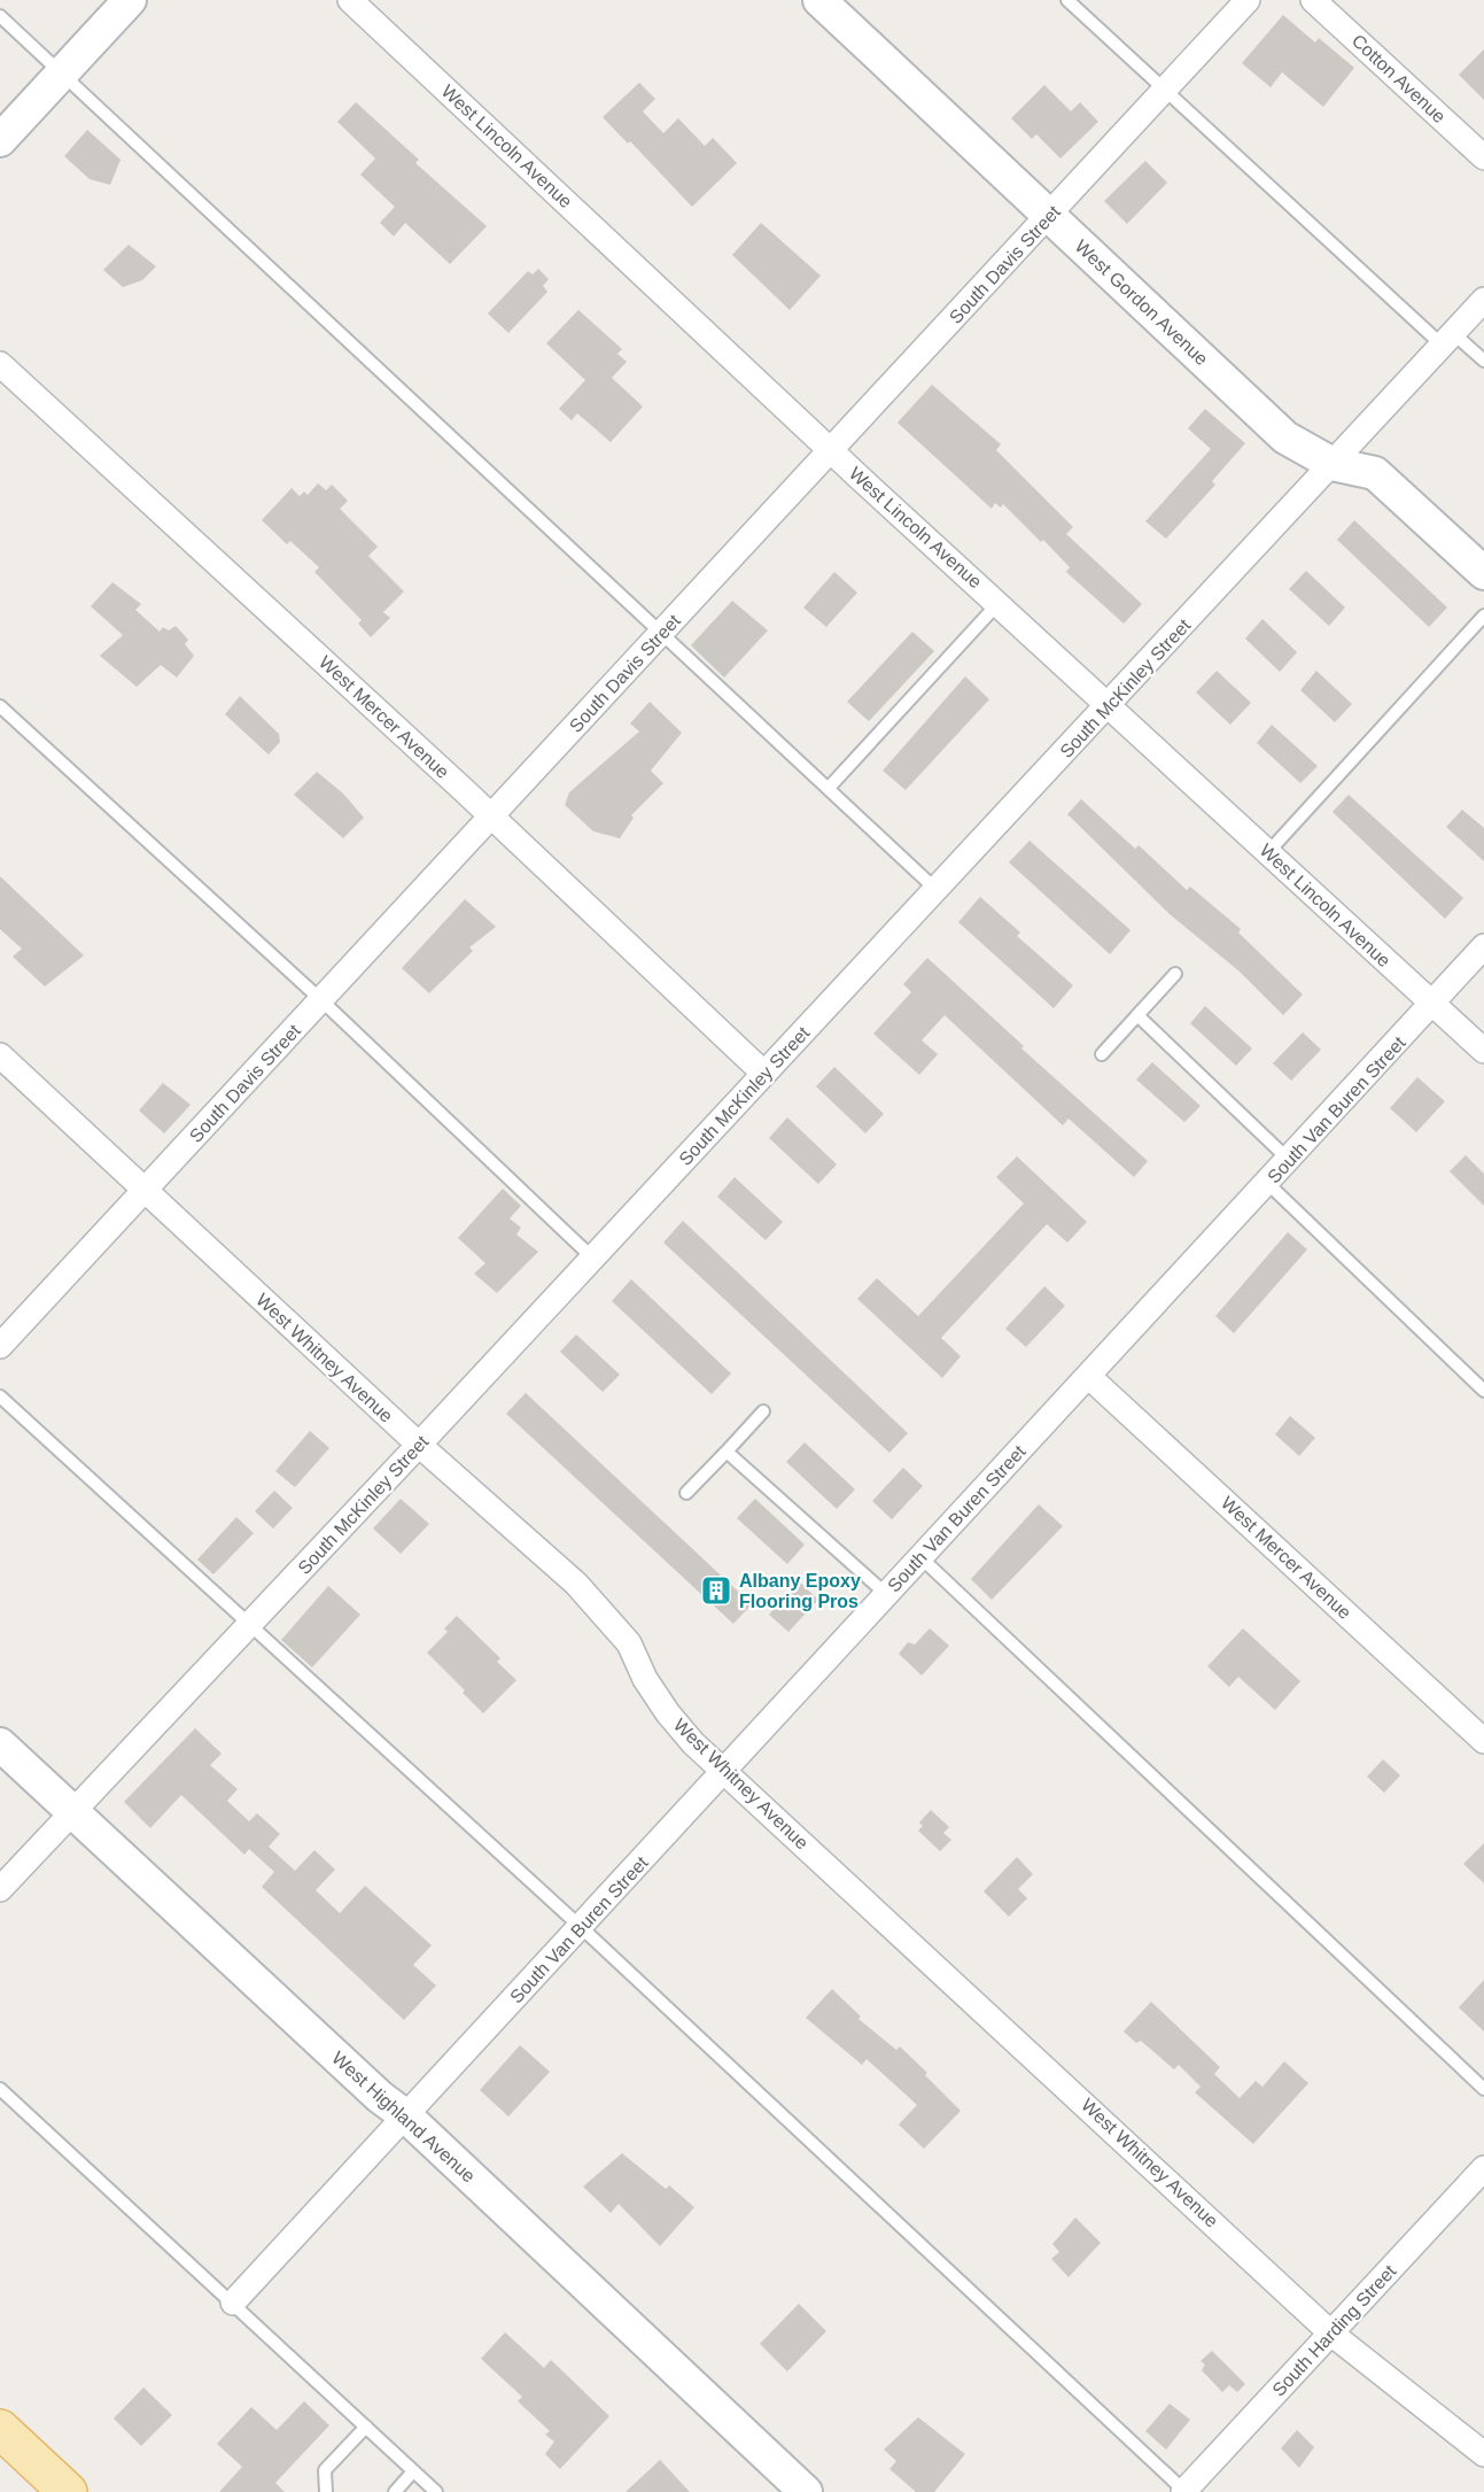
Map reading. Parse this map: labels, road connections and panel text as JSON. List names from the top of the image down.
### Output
{
  "streets": {
    "street": [
      "Cotton Avenue",
      "West Lincoln Avenue",
      "South Davis Street",
      "West Gordon Avenue",
      "South McKinley Street",
      "West Mercer Avenue",
      "South Van Buren Street",
      "West Whitney Avenue",
      "West Highland Avenue",
      "South Harding Street"
    ]
  },
  "crossings": [
    ["West Lincoln Avenue", "South Davis Street"],
    ["West Lincoln Avenue", "South McKinley Street"],
    ["West Lincoln Avenue", "South Van Buren Street"],
    ["South Davis Street", "West Gordon Avenue"],
    ["South Davis Street", "West Mercer Avenue"],
    ["South Davis Street", "West Whitney Avenue"],
    ["West Gordon Avenue", "South McKinley Street"],
    ["South McKinley Street", "West Mercer Avenue"],
    ["South McKinley Street", "West Whitney Avenue"],
    ["South McKinley Street", "West Highland Avenue"],
    ["West Mercer Avenue", "South Van Buren Street"],
    ["South Van Buren Street", "West Whitney Avenue"],
    ["South Van Buren Street", "West Highland Avenue"],
    ["West Whitney Avenue", "South Harding Street"]
  ],
  "places": {
    "building": ["Albany Epoxy Flooring Pros"]
  }
}
